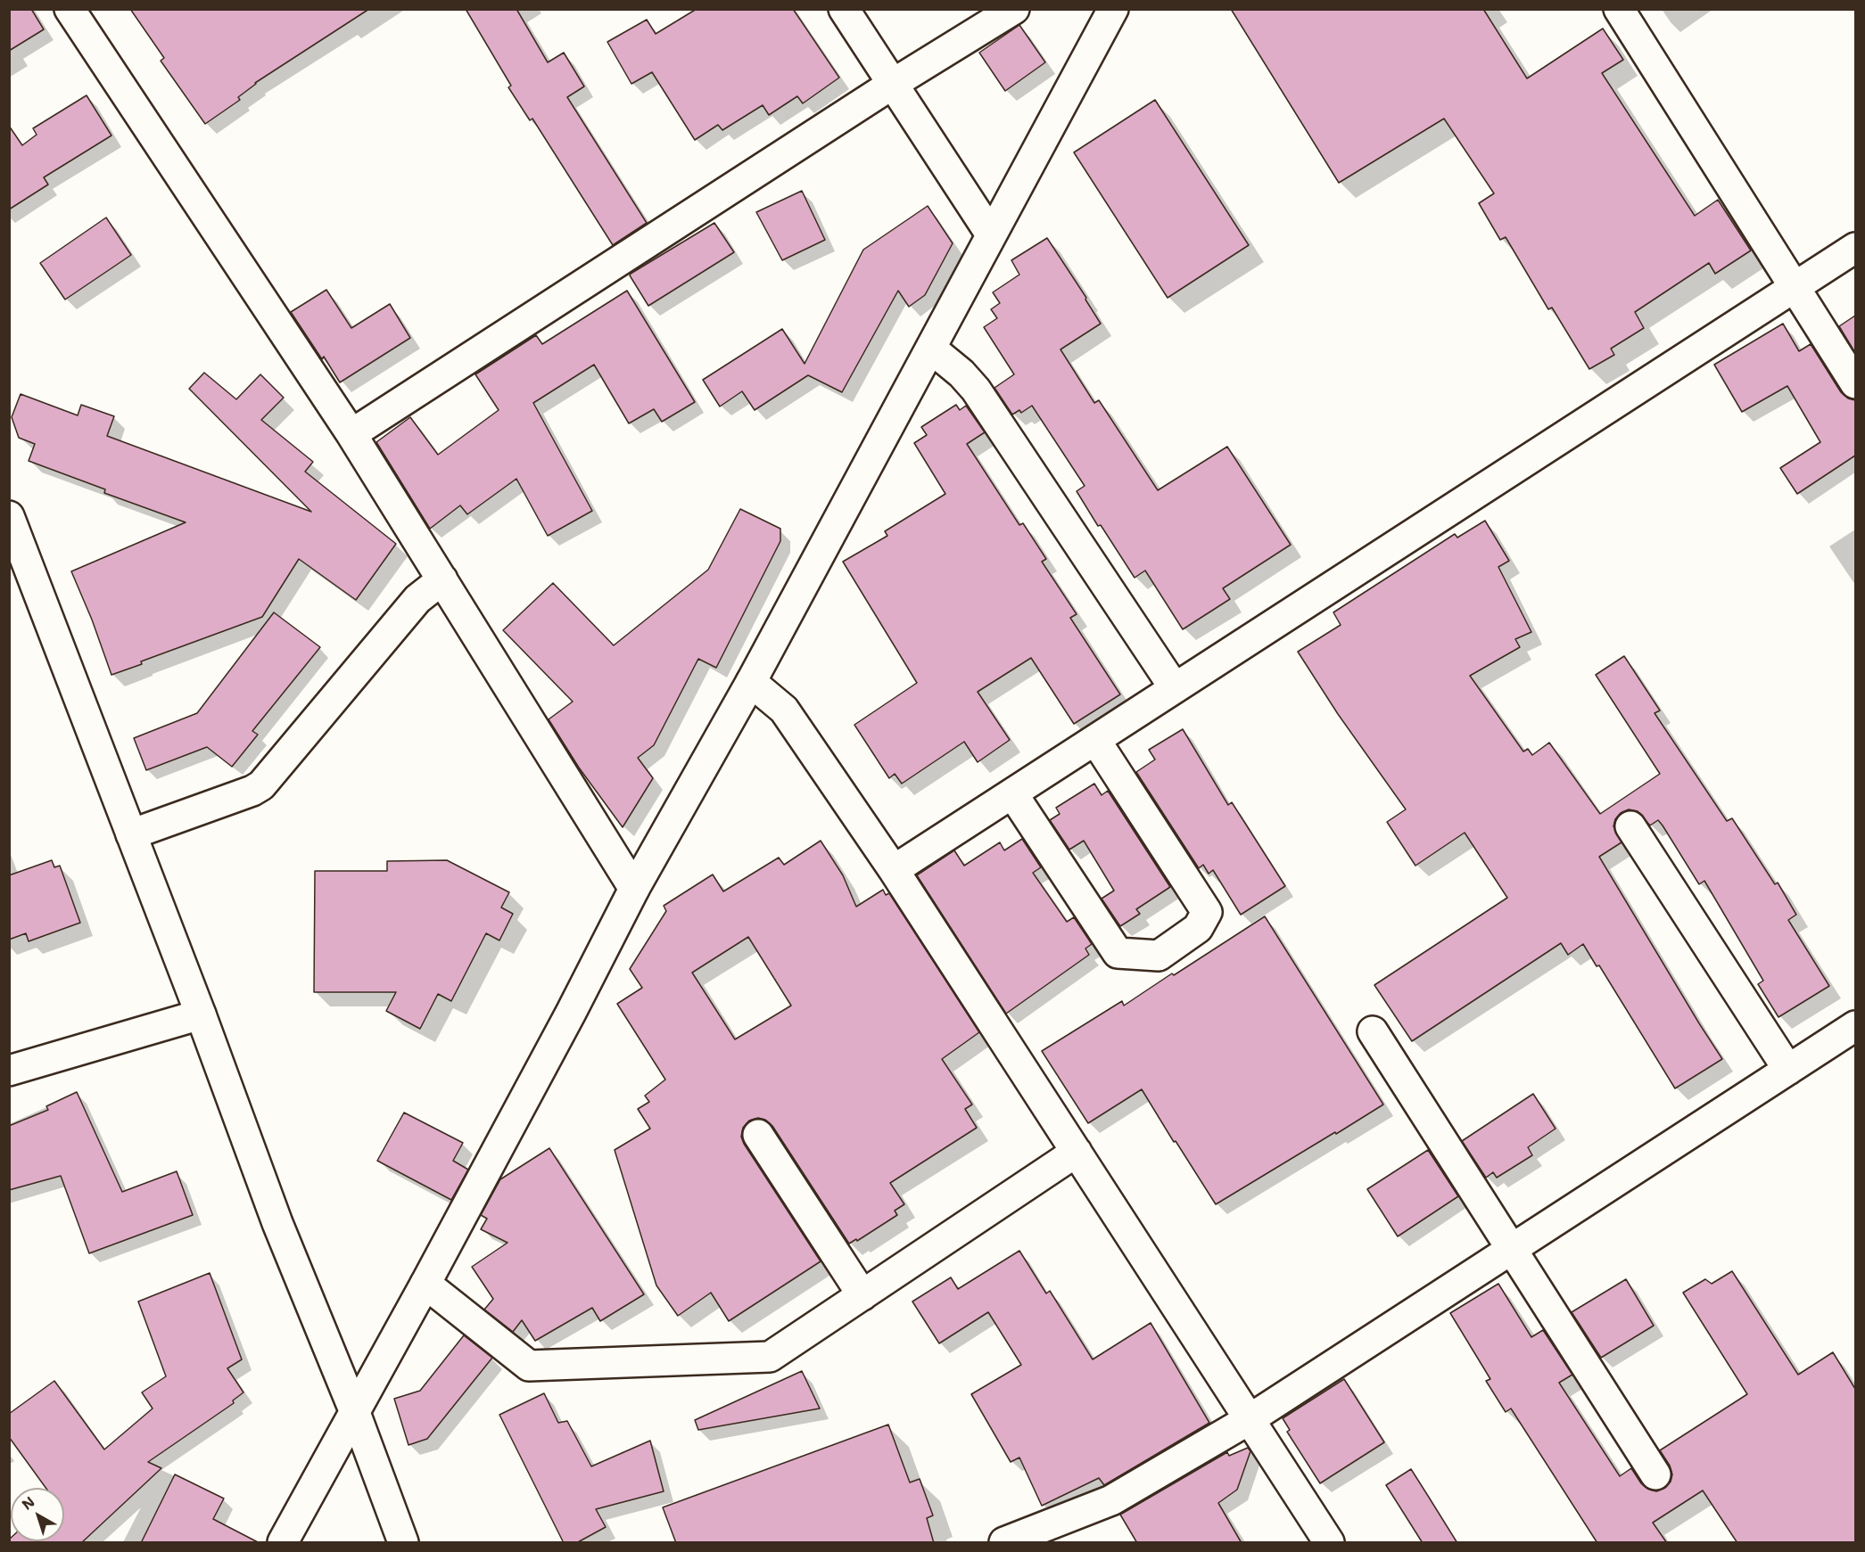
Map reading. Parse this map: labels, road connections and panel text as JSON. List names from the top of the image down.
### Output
{
  "north": "top left"
}
